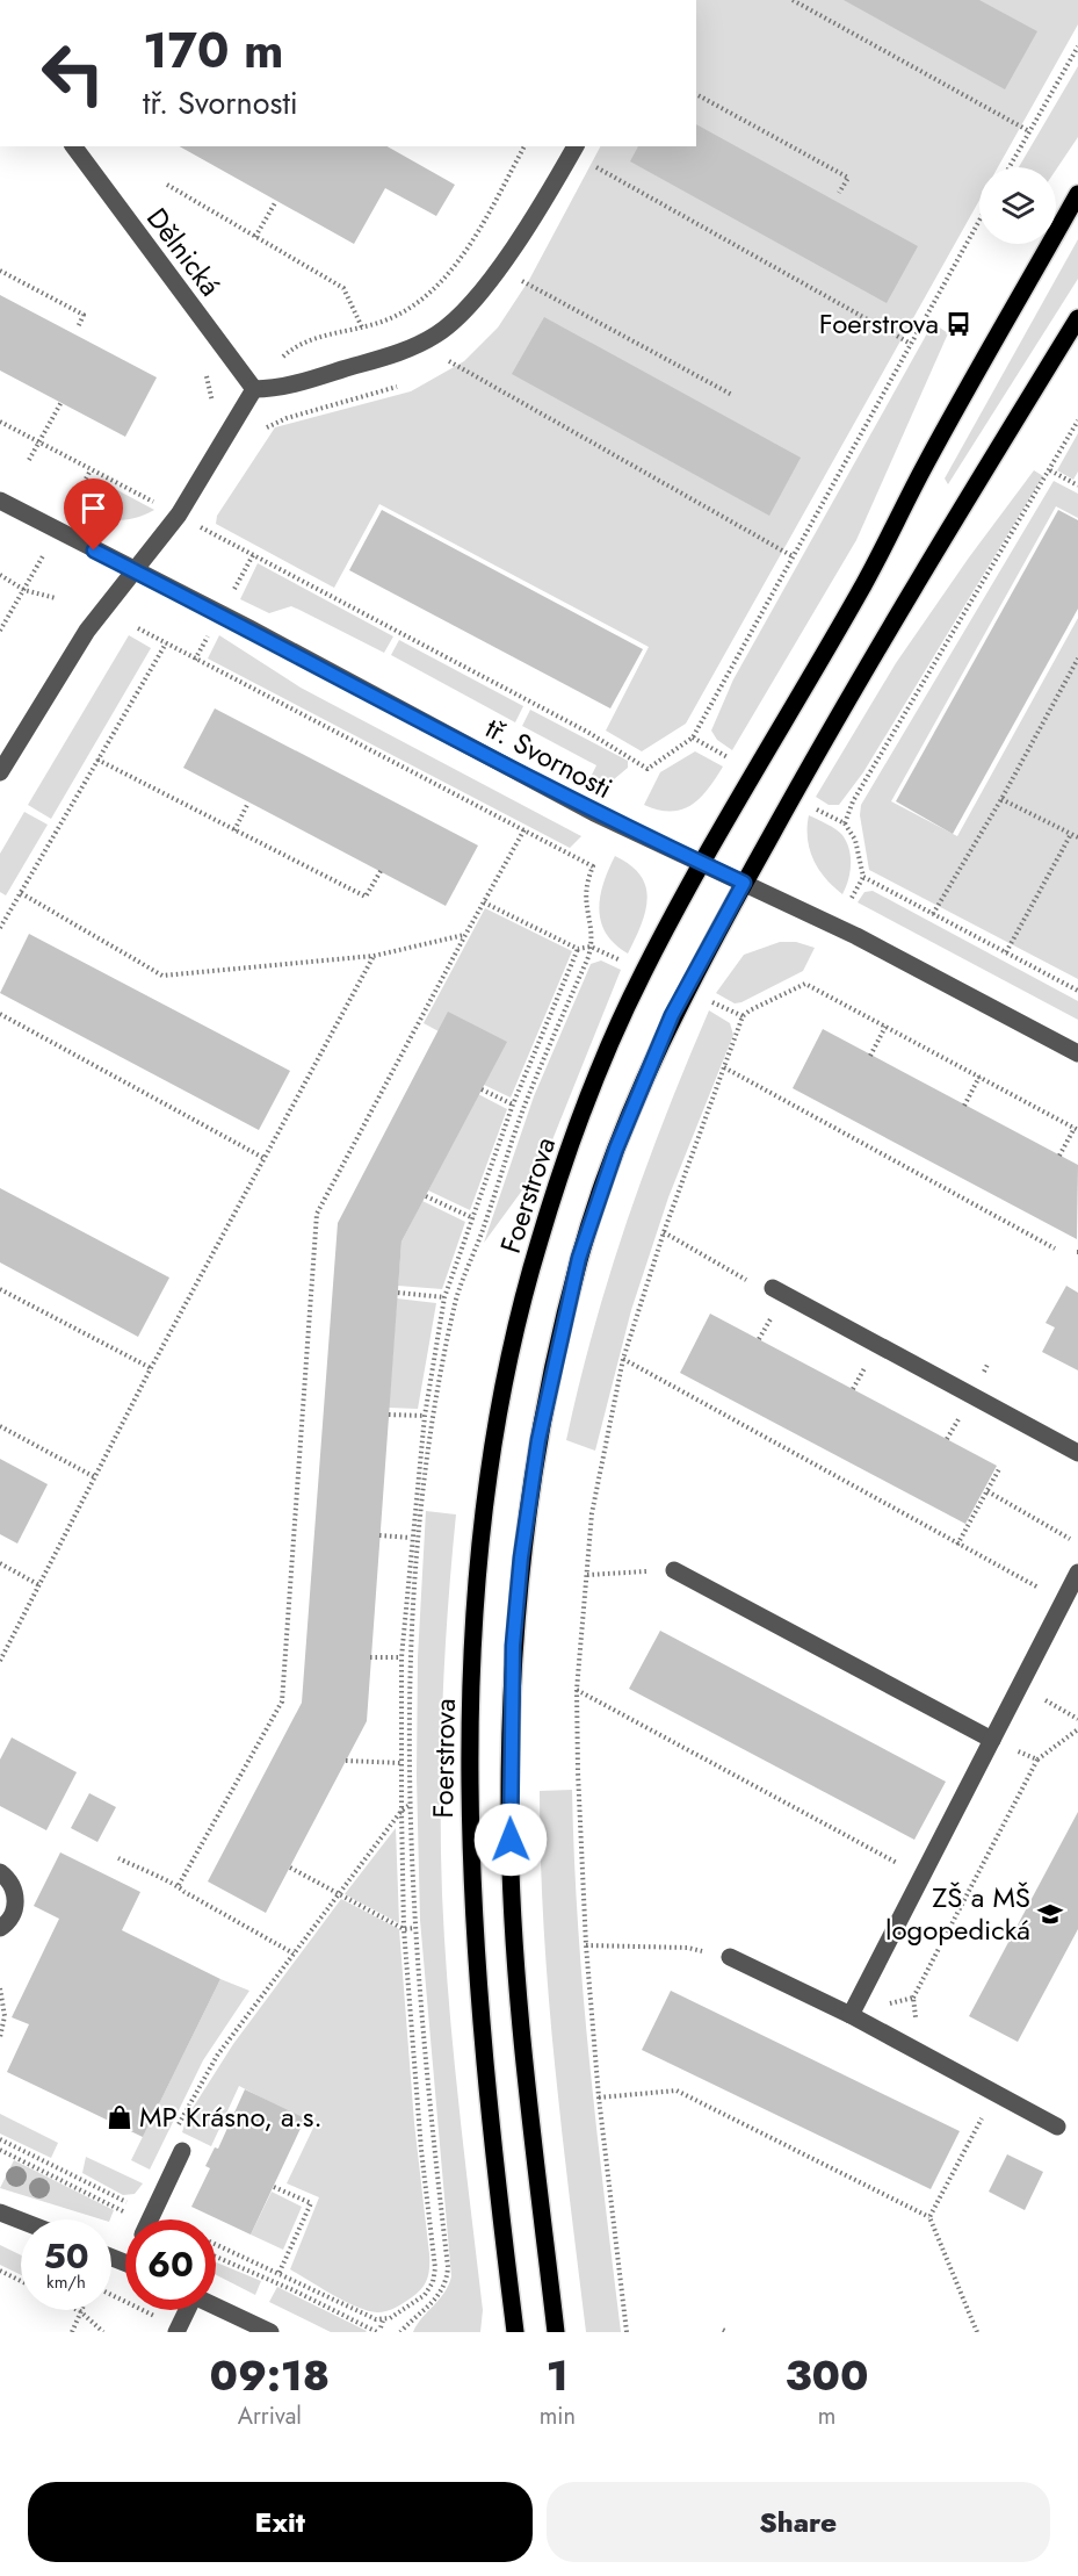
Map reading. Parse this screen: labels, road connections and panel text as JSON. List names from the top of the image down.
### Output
{
  "streets": {
    "main road": ["Foerstrova"],
    "street": ["Dělnická", "tř. Svornosti"]
  },
  "crossings": [
    ["tř. Svornosti", "Foerstrova"]
  ],
  "places": {
    "bus stop": ["Foerstrova"],
    "school or university": ["ZŠ a MŠ logopedická"],
    "shop": ["MP Krásno, a.s."]
  },
  "page": {
    "turn": ["170 m", "tř. Svornosti"],
    "speed": "50 km/h",
    "limit": "60",
    "eta": [
      "09:18",
      "Arrival",
      "1",
      "min",
      "300",
      "m"
    ],
    "buttons": ["Exit", "Share"]
  }
}
